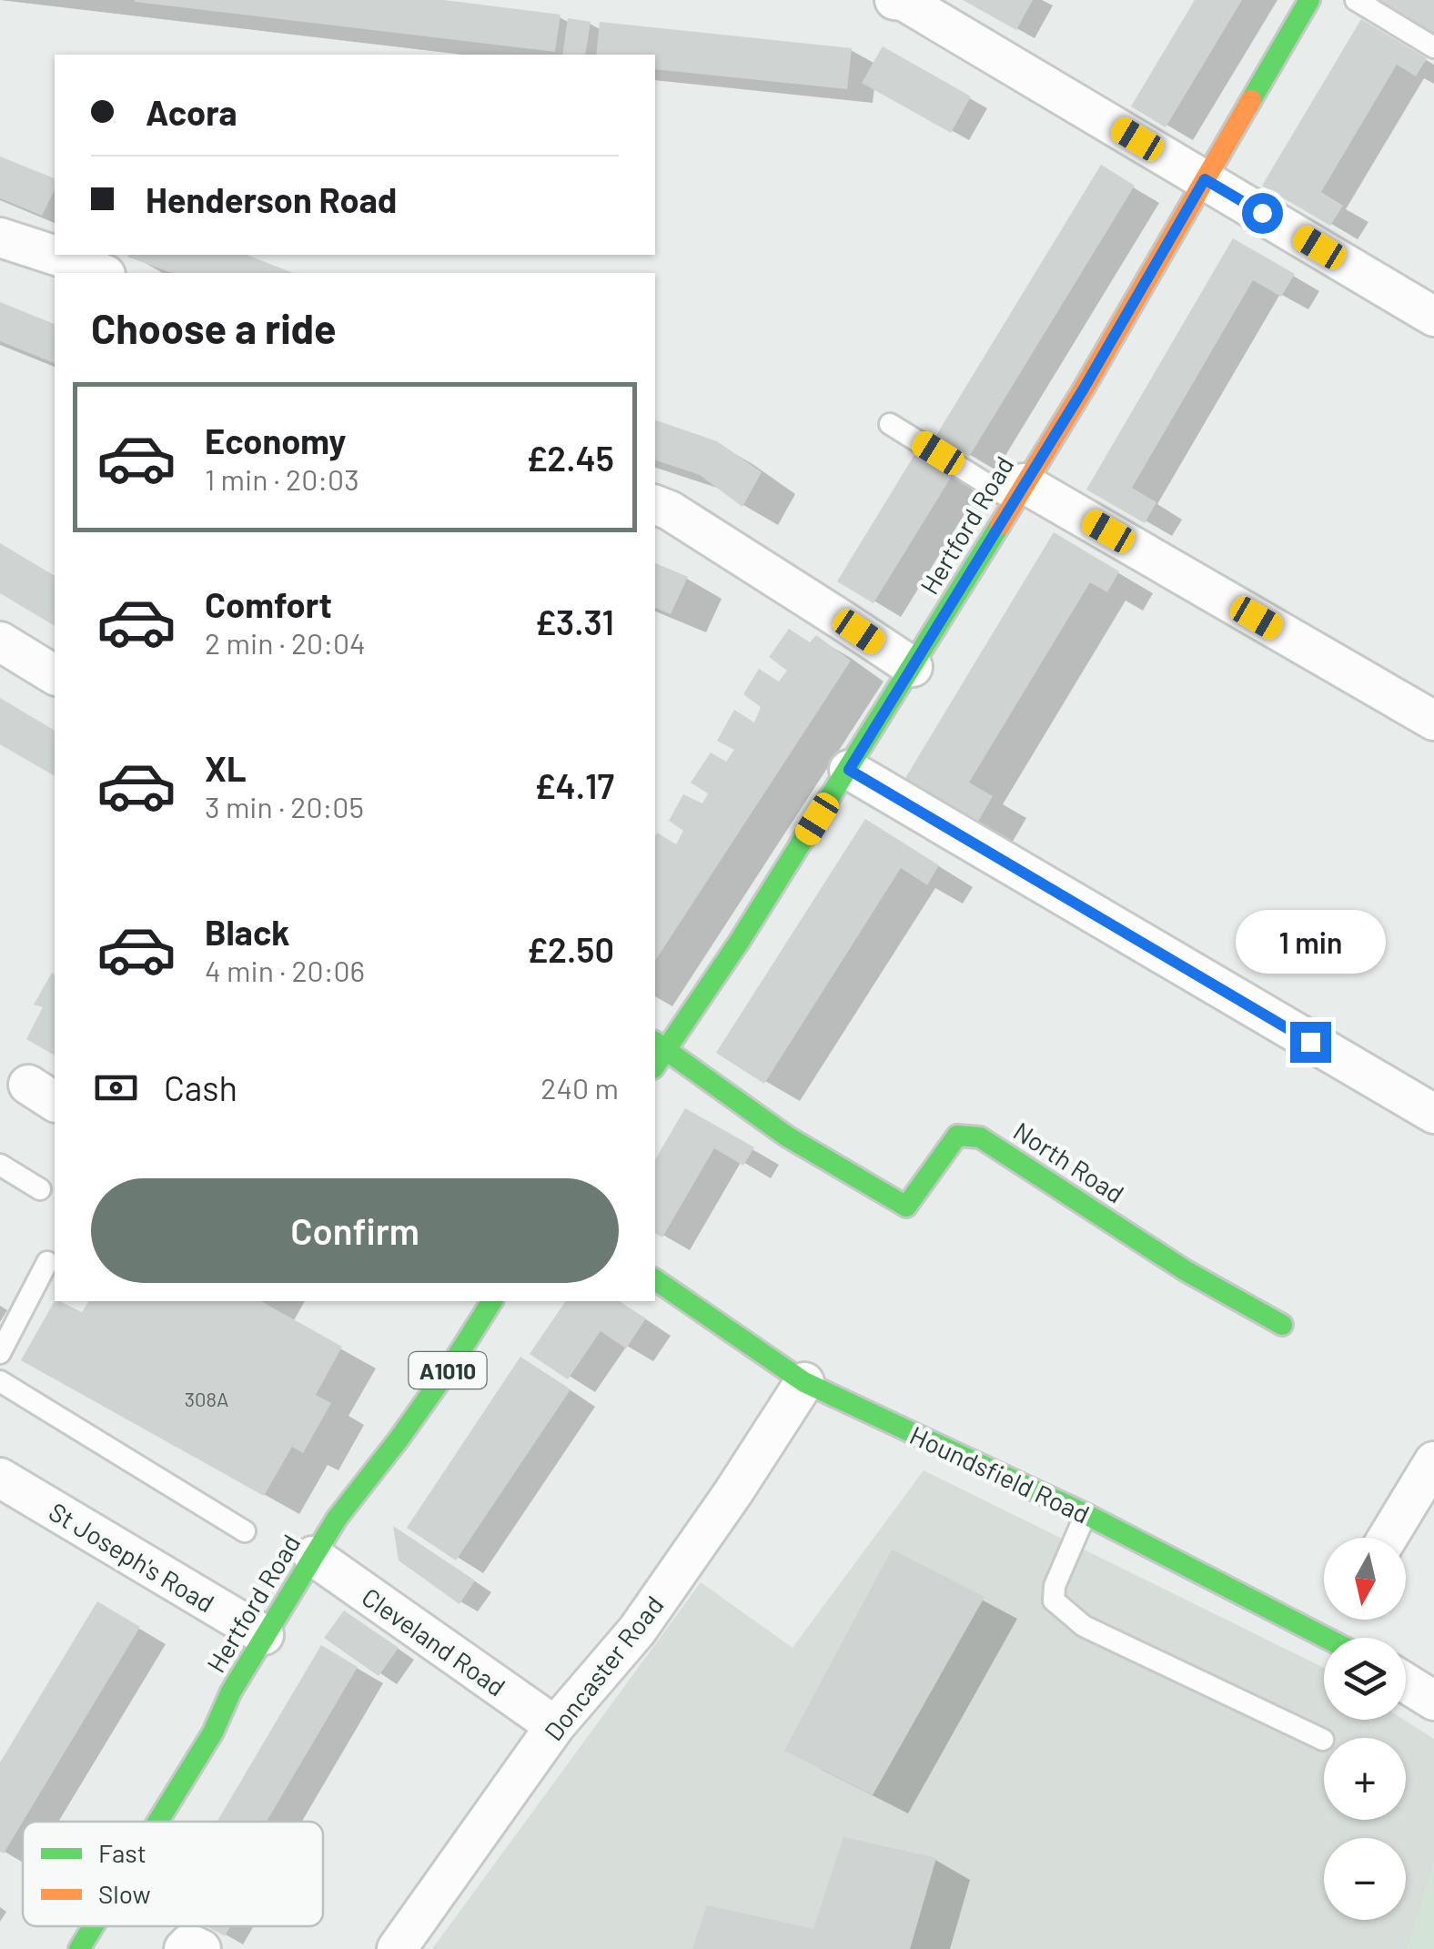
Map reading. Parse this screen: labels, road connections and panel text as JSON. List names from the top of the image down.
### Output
{
  "streets": {
    "main road": [
      "Hertford Road",
      "North Road",
      "A1010",
      "Houndsfield Road"
    ],
    "street": ["St Joseph's Road", "Cleveland Road", "Doncaster Road"]
  },
  "crossings": [
    ["Hertford Road", "North Road"],
    ["Hertford Road", "St Joseph's Road"],
    ["Hertford Road", "Cleveland Road"],
    ["Houndsfield Road", "Doncaster Road"],
    ["Cleveland Road", "Doncaster Road"]
  ],
  "house_numbers": ["308A"],
  "legend": ["Fast", "Slow"],
  "north": "bottom",
  "page": {
    "banner": ["Acora", "Henderson Road"],
    "heading": "Choose a ride",
    "list": [
      {
        "name": "Economy",
        "note": "1 min · 20:03",
        "value": "£2.45"
      },
      {
        "name": "Comfort",
        "note": "2 min · 20:04",
        "value": "£3.31"
      },
      {
        "name": "XL",
        "note": "3 min · 20:05",
        "value": "£4.17"
      },
      {
        "name": "Black",
        "note": "4 min · 20:06",
        "value": "£2.50"
      }
    ],
    "bubble": "1 min",
    "pay": ["Cash", "240 m"],
    "buttons": "Confirm",
    "map_buttons": ["+", "−"]
  }
}
